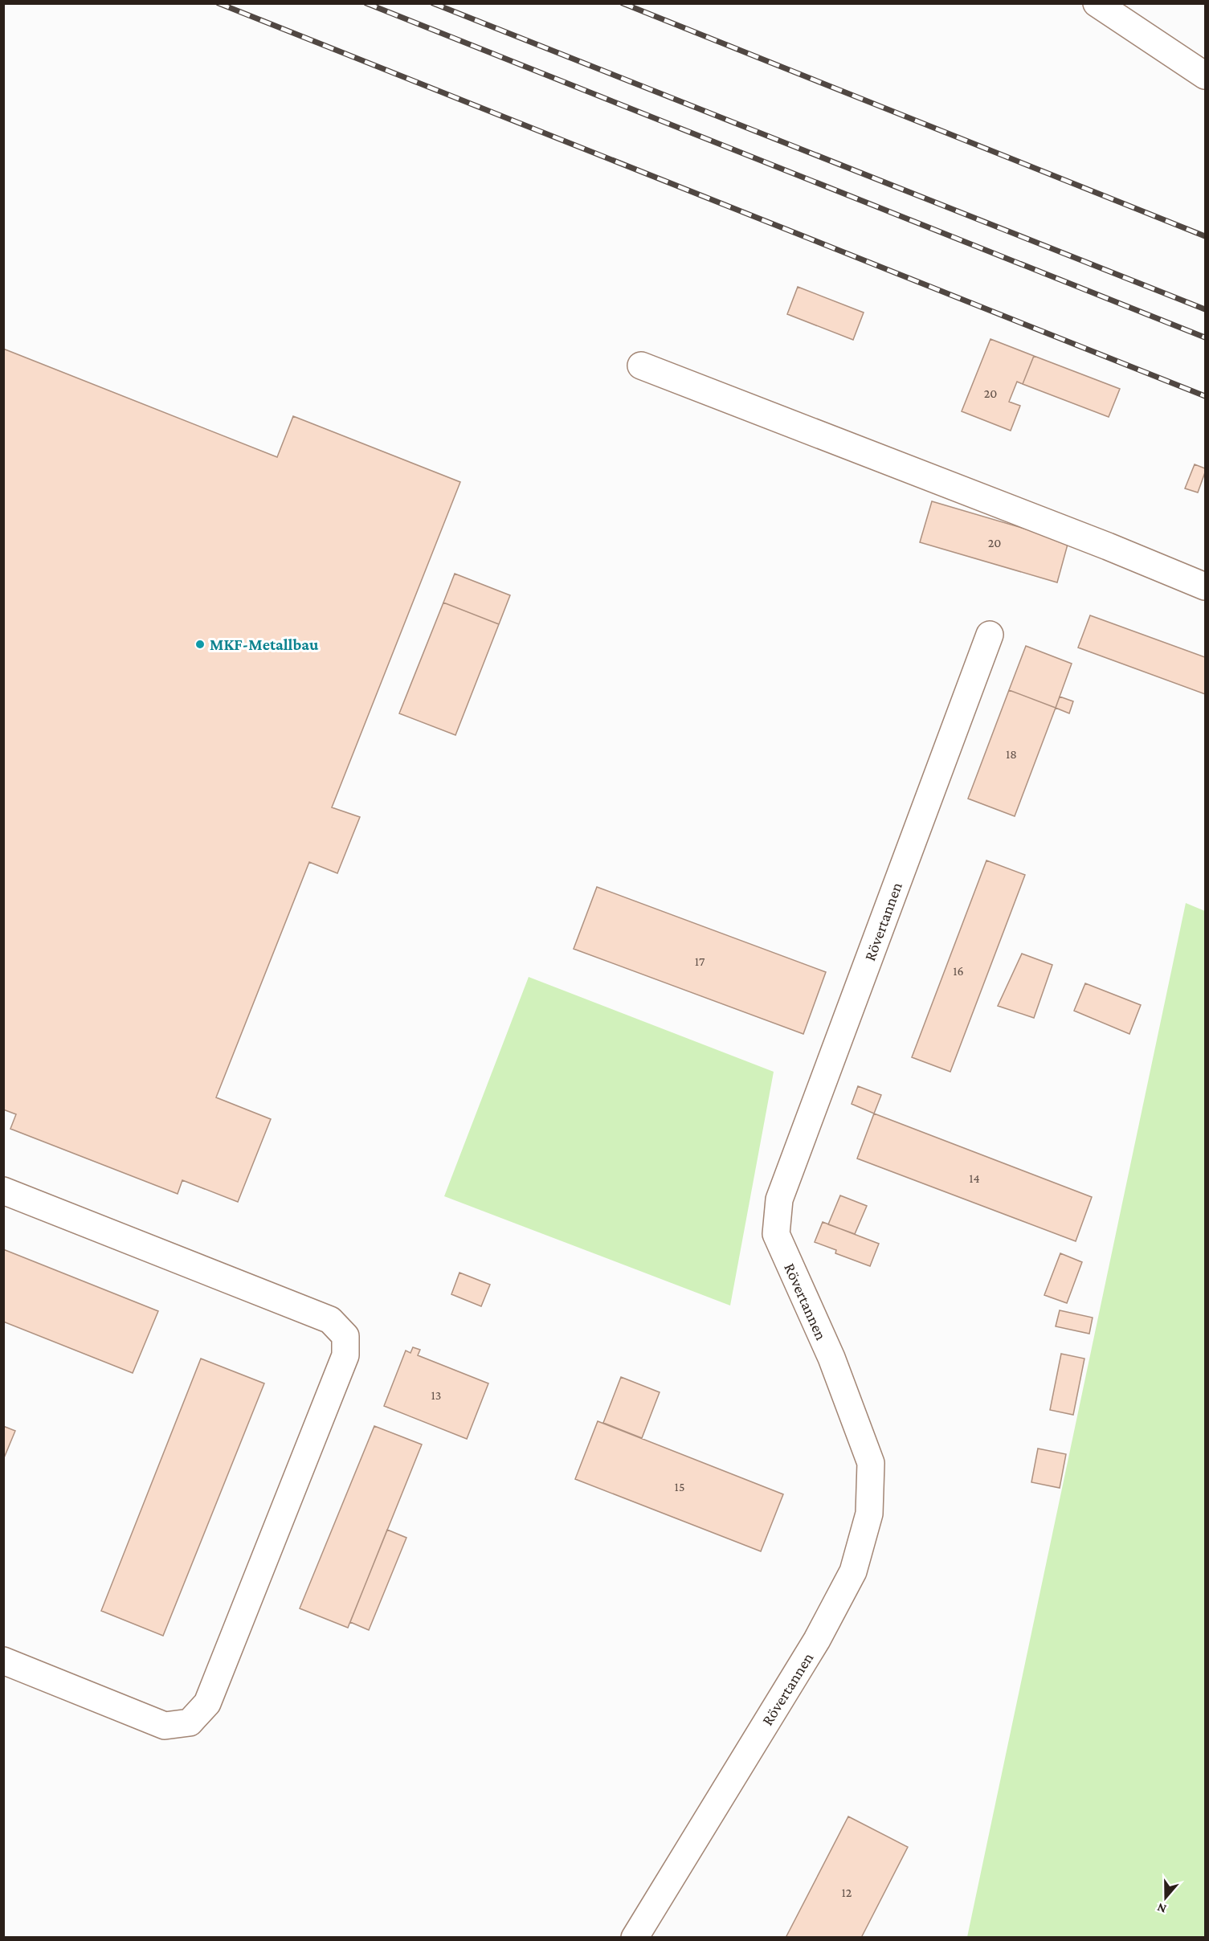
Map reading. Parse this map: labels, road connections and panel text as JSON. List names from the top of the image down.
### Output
{
  "streets": {
    "street": ["Rövertannen"]
  },
  "places": ["MKF-Metallbau"],
  "house_numbers": [
    "20",
    "20",
    "18",
    "17",
    "16",
    "14",
    "13",
    "15",
    "12"
  ],
  "north": "bottom"
}
